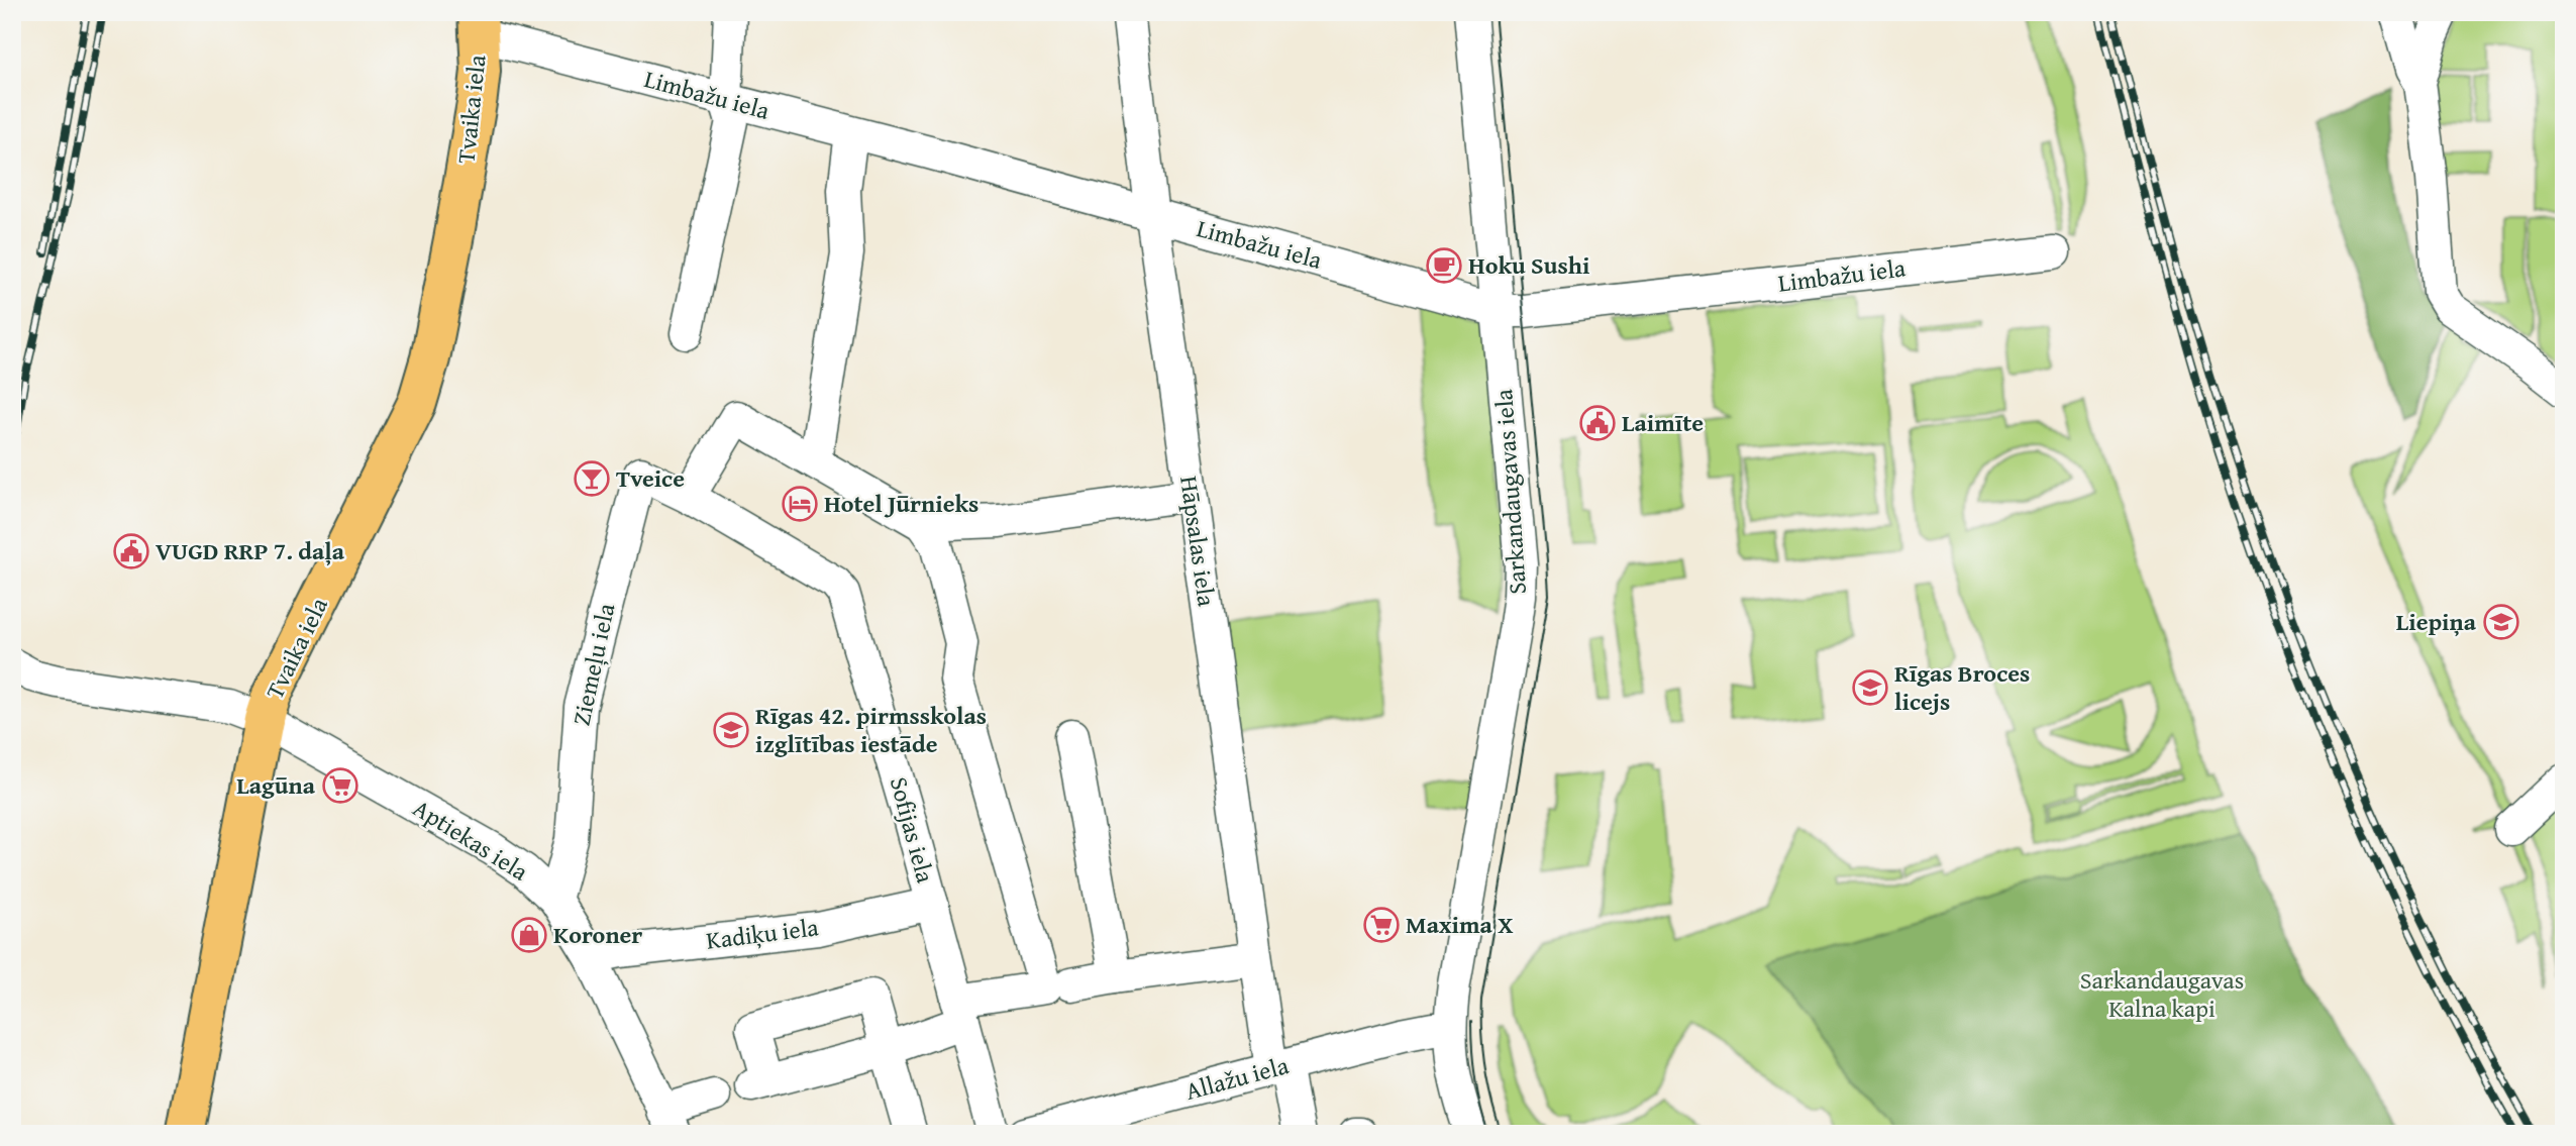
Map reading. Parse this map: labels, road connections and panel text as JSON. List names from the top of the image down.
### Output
{
  "streets": {
    "main road": ["Tvaika iela"],
    "street": [
      "Limbažu iela",
      "Sarkandaugavas iela",
      "Hāpsalas iela",
      "Ziemeļu iela",
      "Sofijas iela",
      "Aptiekas iela",
      "Kadiķu iela",
      "Allažu iela"
    ]
  },
  "crossings": [
    ["Limbažu iela", "Tvaika iela"],
    ["Limbažu iela", "Sarkandaugavas iela"],
    ["Limbažu iela", "Hāpsalas iela"],
    ["Tvaika iela", "Aptiekas iela"],
    ["Sarkandaugavas iela", "Allažu iela"],
    ["Hāpsalas iela", "Allažu iela"],
    ["Ziemeļu iela", "Sofijas iela"],
    ["Ziemeļu iela", "Aptiekas iela"],
    ["Sofijas iela", "Kadiķu iela"],
    ["Aptiekas iela", "Kadiķu iela"]
  ],
  "parks": ["Sarkandaugavas Kalna kapi"],
  "places": {
    "cafe": ["Hoku Sushi"],
    "public building": ["Laimīte", "VUGD RRP 7. daļa"],
    "bar": ["Tveice"],
    "hotel": ["Hotel Jūrnieks"],
    "school or university": ["Liepiņa", "Rīgas Broces licejs", "Rīgas 42. pirmsskolas izglītības iestāde"],
    "supermarket": ["Lagūna", "Maxima X"],
    "shop": ["Koroner"]
  }
}
